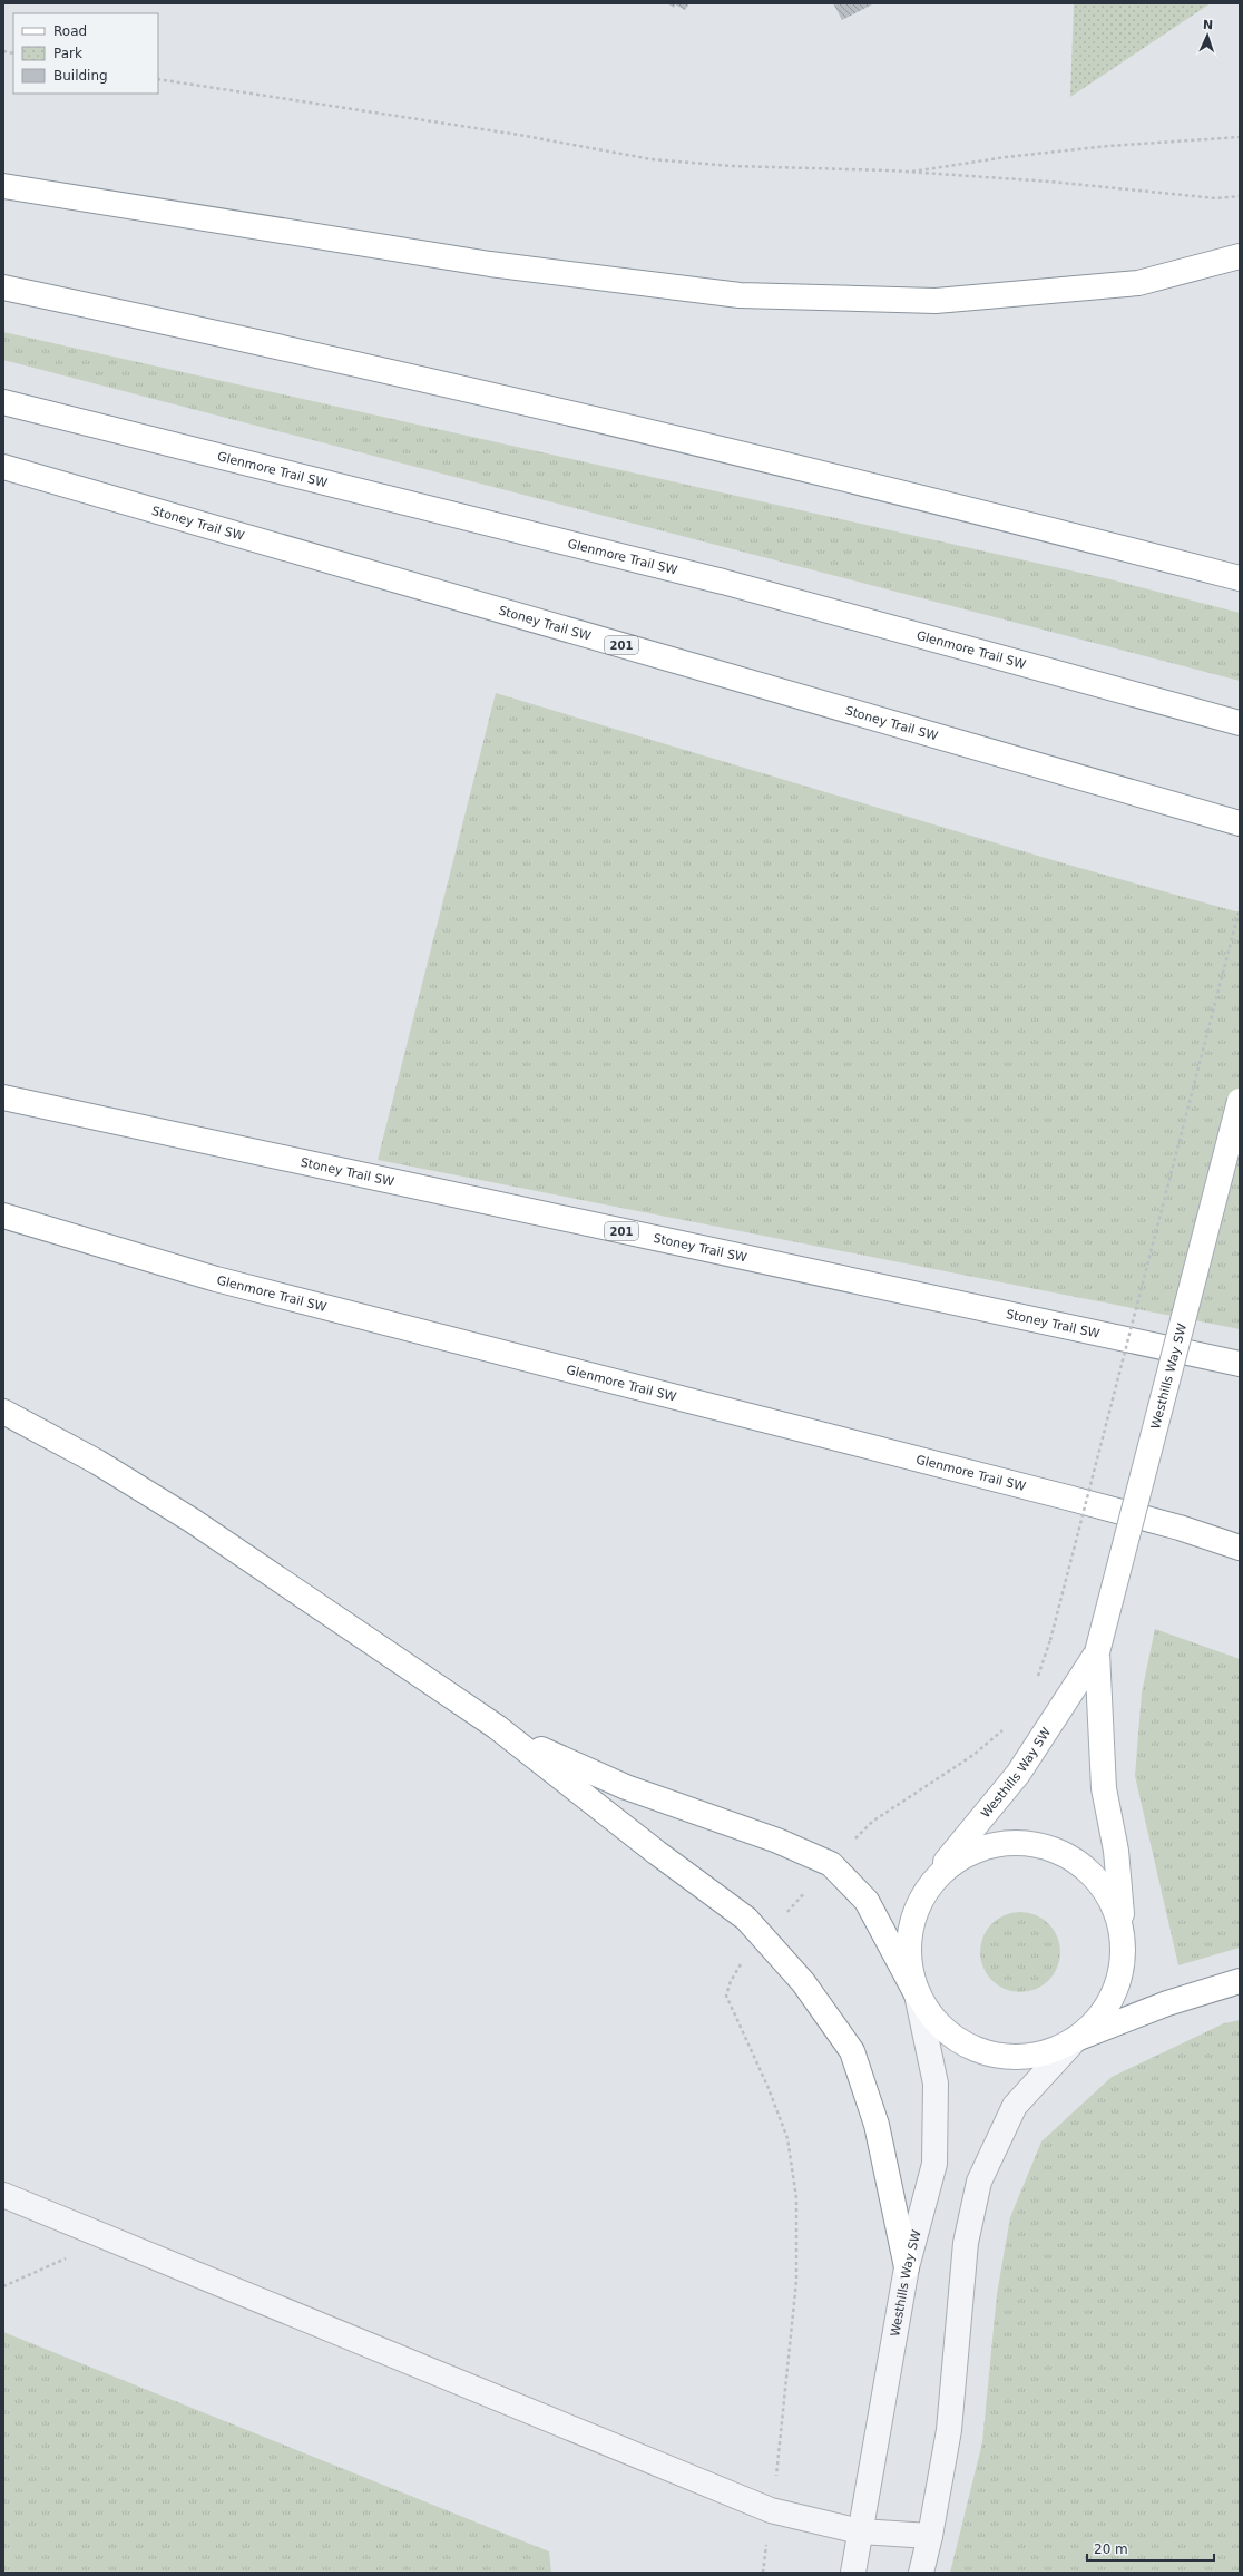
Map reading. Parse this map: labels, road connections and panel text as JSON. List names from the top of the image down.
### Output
{
  "streets": {
    "main road": [
      "Glenmore Trail SW",
      "Stoney Trail SW",
      "201",
      "Westhills Way SW"
    ]
  },
  "legend": ["Road", "Park", "Building"],
  "scale_bar": "20 m",
  "north": "top"
}
